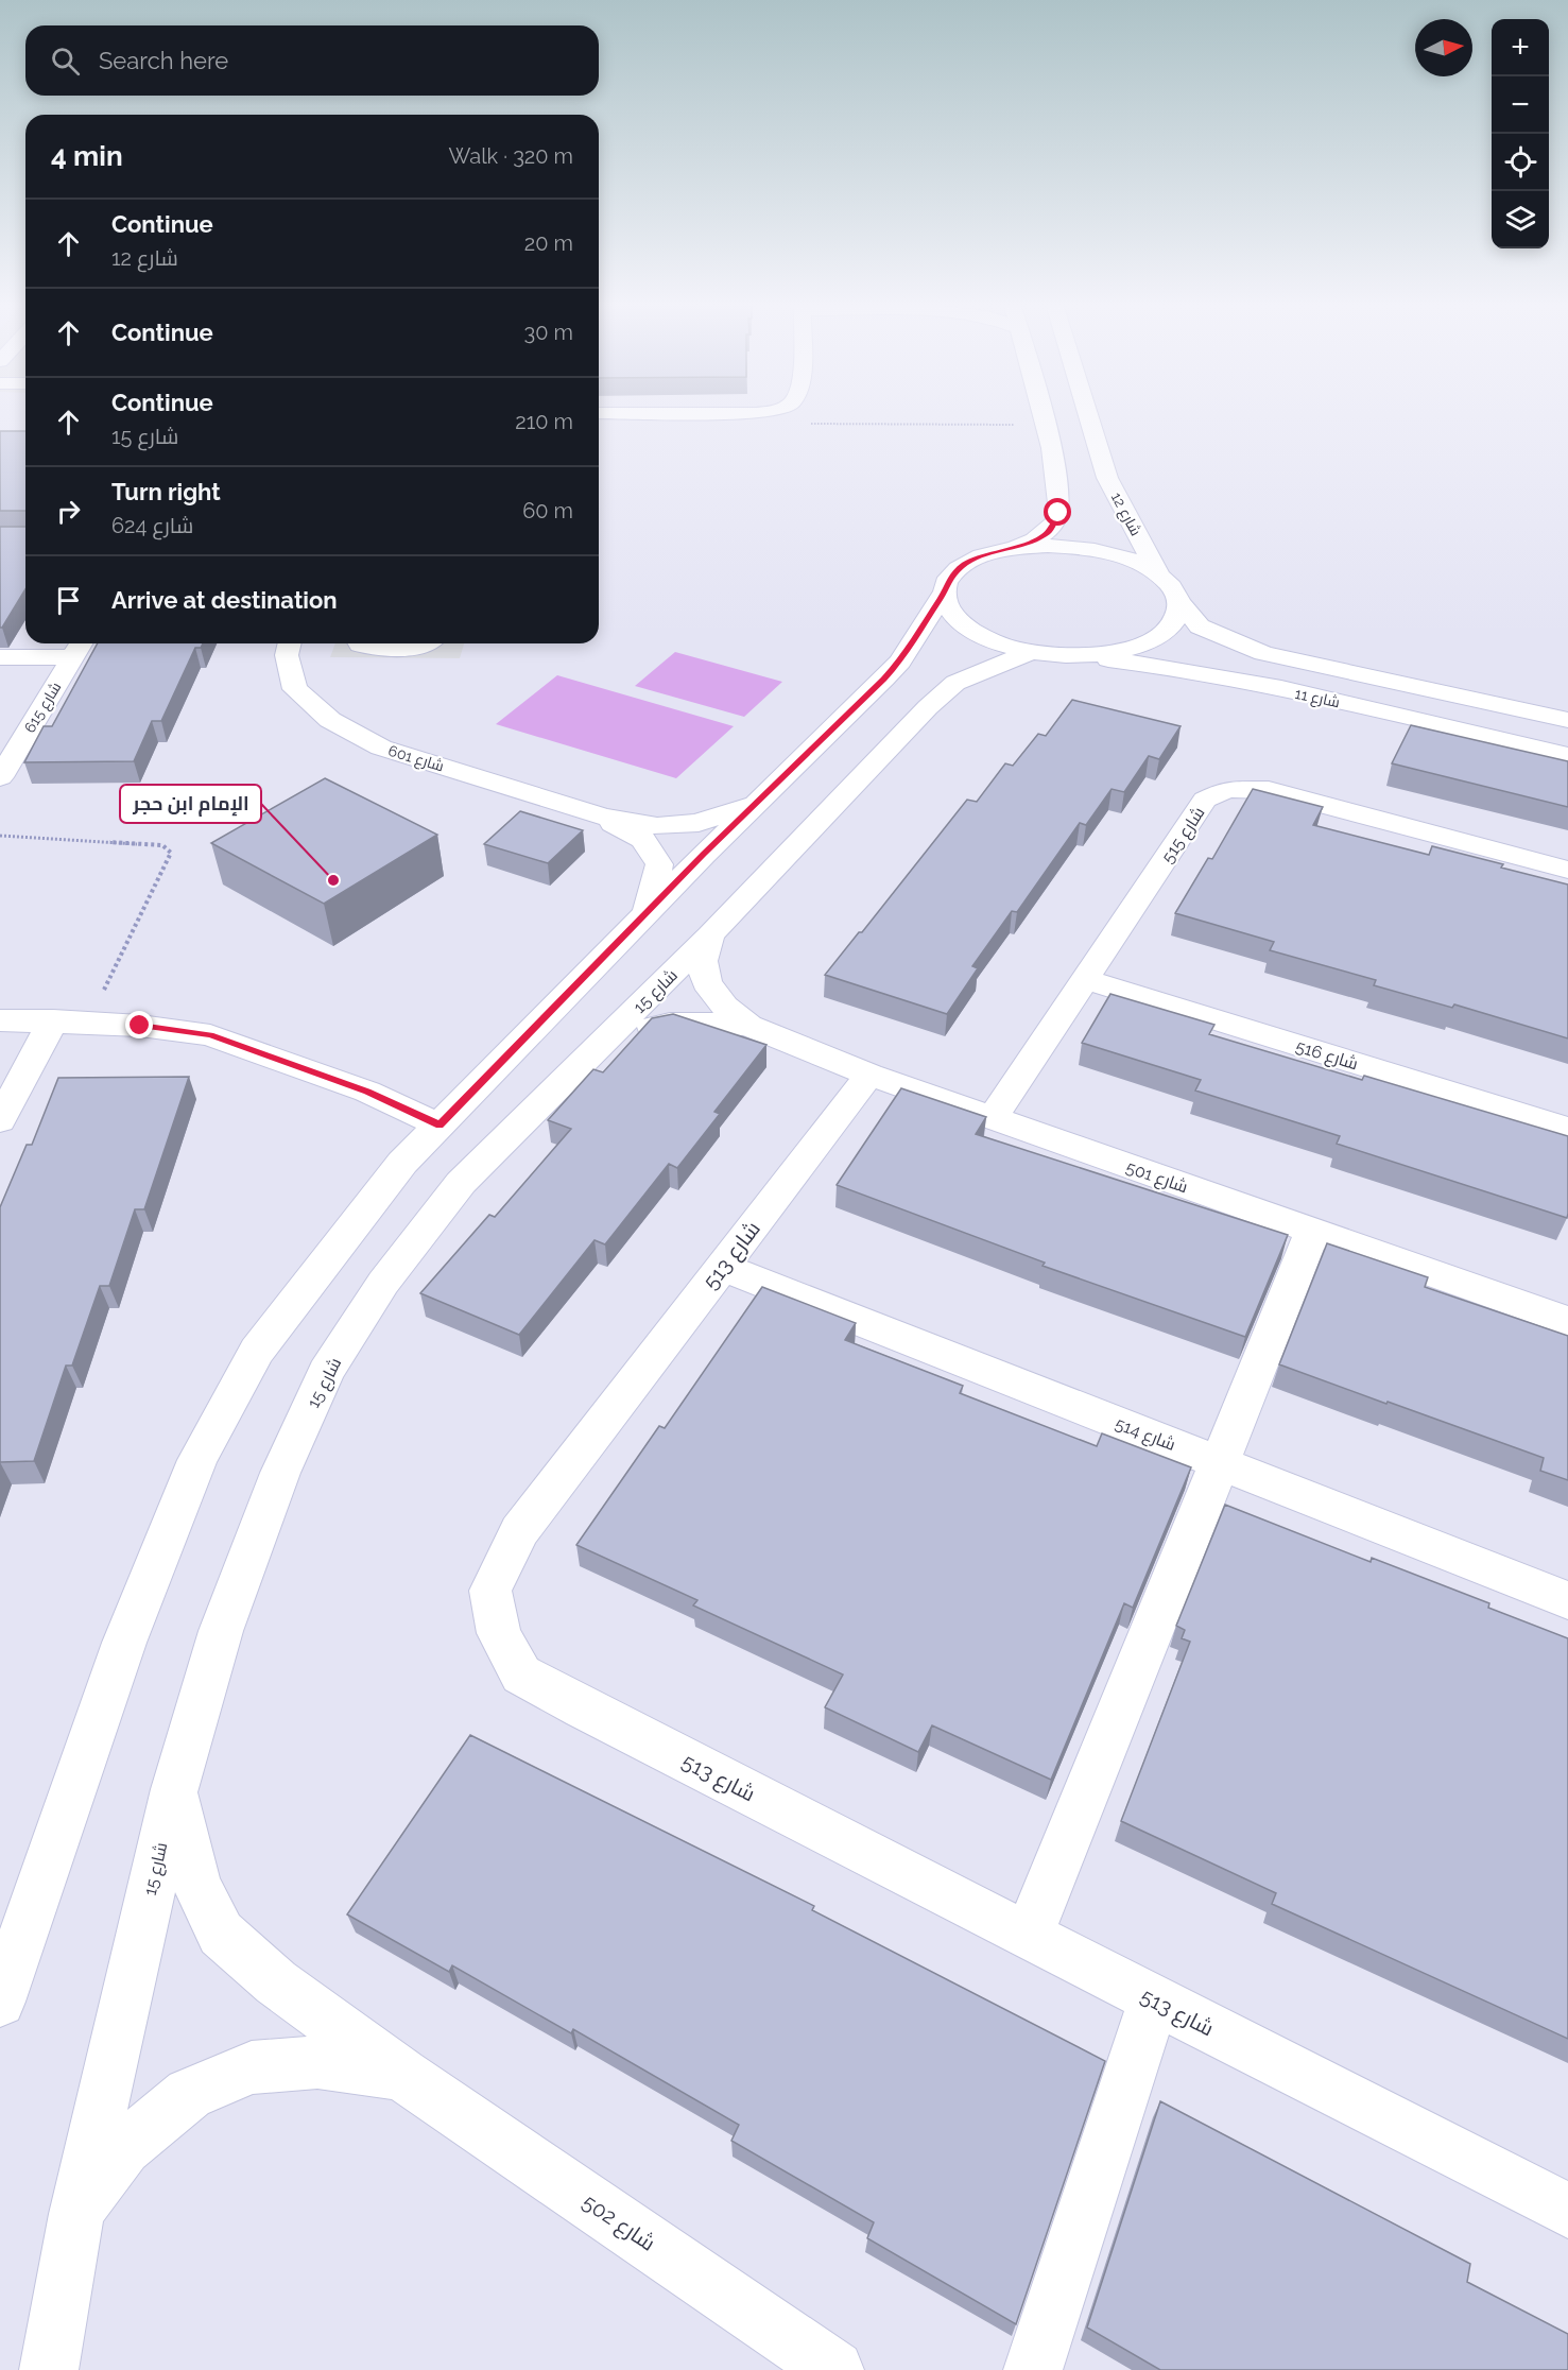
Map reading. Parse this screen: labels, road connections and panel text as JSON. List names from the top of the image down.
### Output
{
  "streets": {
    "street": [
      "شارع 12",
      "شارع 11",
      "شارع 615",
      "شارع 601",
      "شارع 515",
      "شارع 15",
      "شارع 516",
      "شارع 501",
      "شارع 513",
      "شارع 514",
      "شارع 502"
    ]
  },
  "crossings": [
    ["شارع 12", "شارع 11"],
    ["شارع 11", "شارع 15"],
    ["شارع 515", "شارع 516"],
    ["شارع 515", "شارع 501"],
    ["شارع 15", "شارع 501"],
    ["شارع 15", "شارع 502"],
    ["شارع 501", "شارع 513"],
    ["شارع 513", "شارع 514"]
  ],
  "places": ["الإمام ابن حجر"],
  "north": "right",
  "page": {
    "map_buttons": ["+", "−"],
    "search": "Search here",
    "heading": ["4 min", "Walk · 320 m"],
    "list": [
      ["Continue", "شارع 12", "20 m"],
      ["Continue", "30 m"],
      ["Continue", "شارع 15", "210 m"],
      ["Turn right", "شارع 624", "60 m"],
      "Arrive at destination"
    ]
  }
}
